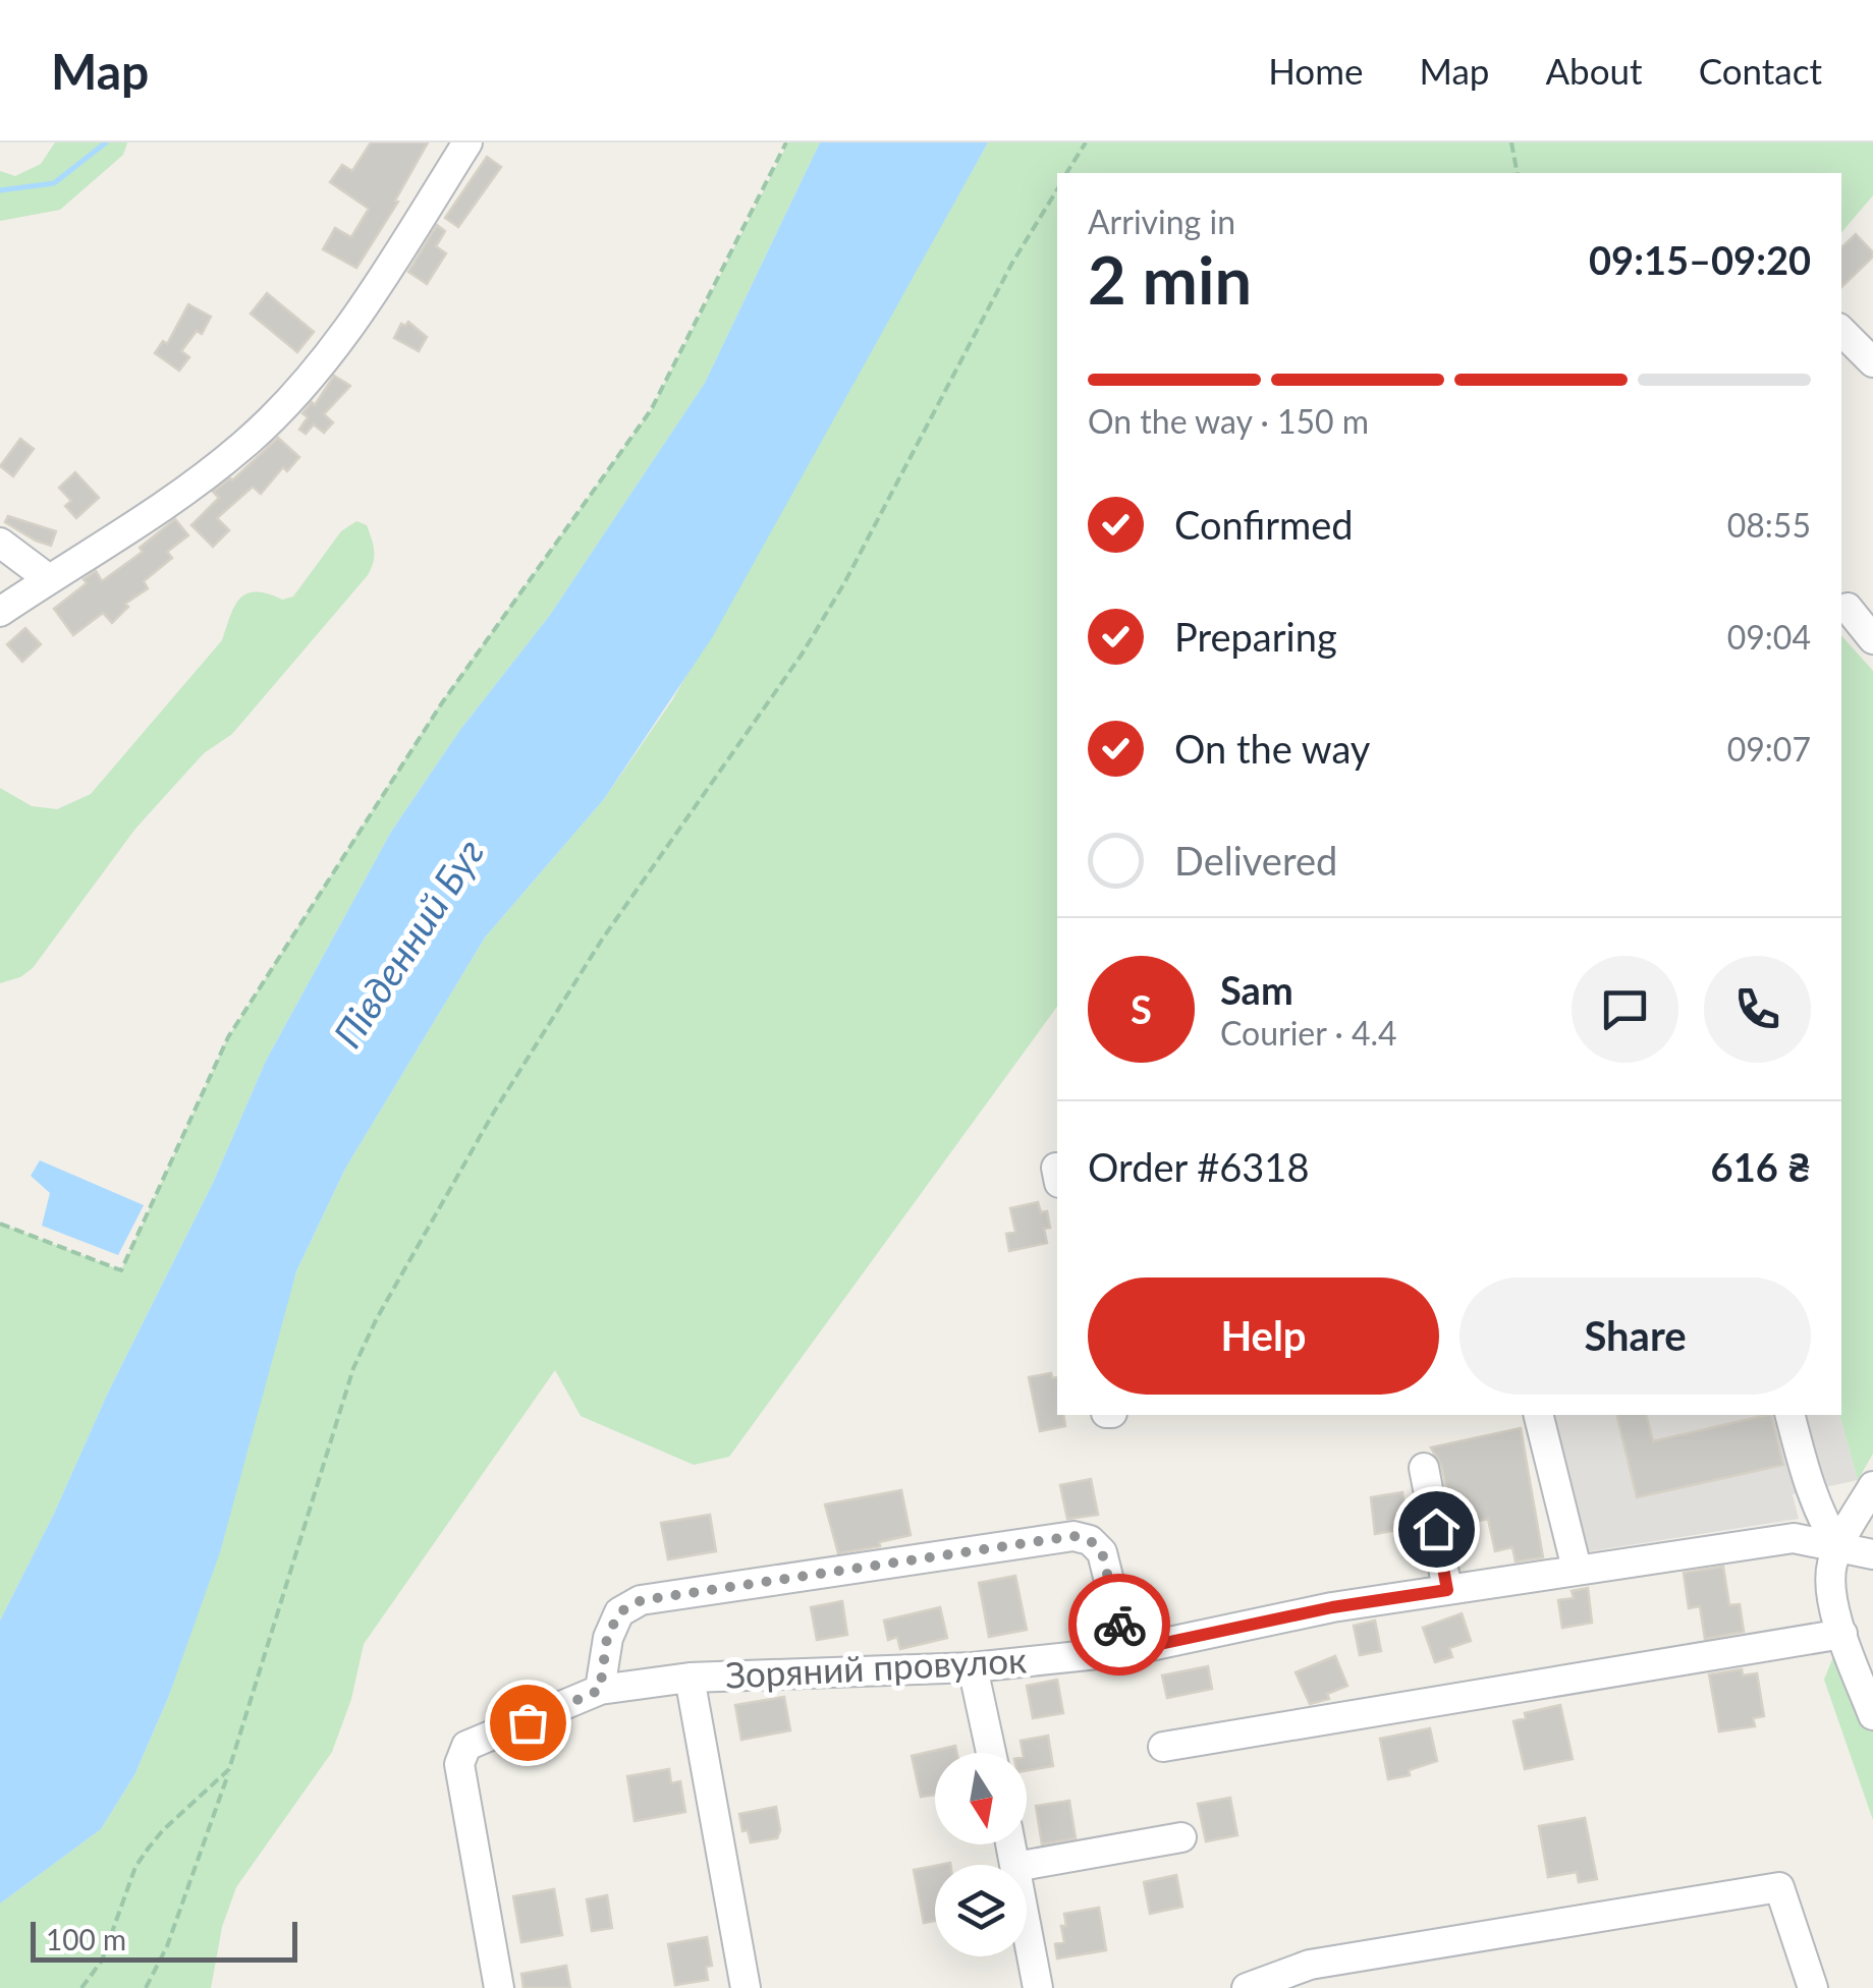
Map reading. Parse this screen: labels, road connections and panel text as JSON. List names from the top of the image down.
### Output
{
  "streets": {
    "street": ["Зоряний провулок"]
  },
  "water": ["Південний Буг"],
  "scale_bar": "100 m",
  "north": "bottom",
  "page": {
    "header": "Map",
    "nav": [
      "Home",
      "Map",
      "About",
      "Contact"
    ],
    "heading": ["2 min", "Arriving in", "09:15–09:20"],
    "panel": [
      "Sam",
      "Courier · 4.4",
      "Order #6318",
      "616 ₴"
    ],
    "bar": "On the way · 150 m",
    "list": [
      ["Confirmed", "08:55"],
      ["Preparing", "09:04"],
      ["On the way", "09:07"],
      "Delivered"
    ],
    "round": "S",
    "buttons": ["Help", "Share"],
    "scale": "100 m"
  }
}
